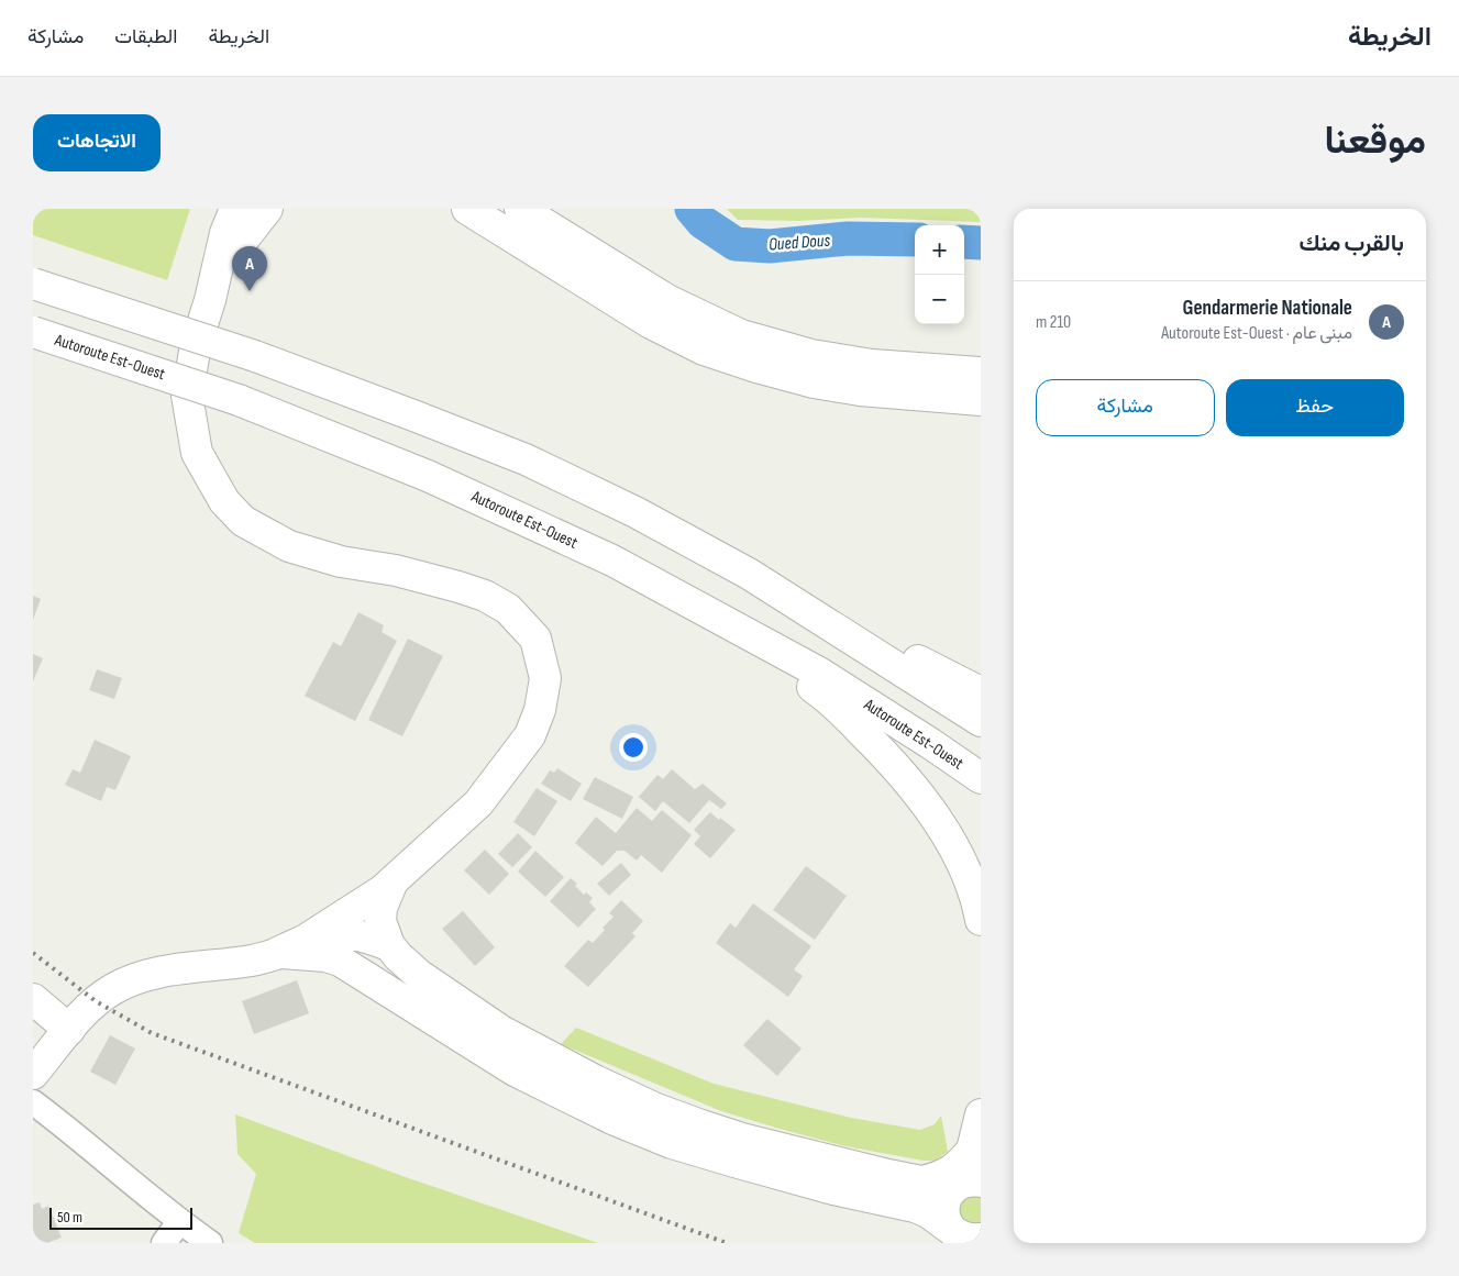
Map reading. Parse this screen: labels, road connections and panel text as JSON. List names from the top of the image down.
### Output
{
  "streets": {
    "main road": ["Autoroute Est-Ouest"]
  },
  "water": ["Oued Dous"],
  "scale_bar": "50 m",
  "page": {
    "header": "الخريطة",
    "nav": ["الخريطة", "الطبقات", "مشاركة"],
    "title": "موقعنا",
    "buttons": [
      "الاتجاهات",
      ["حفظ", "مشاركة"]
    ],
    "heading": "بالقرب منك",
    "map_buttons": ["+", "−"],
    "pins": "A",
    "list": [
      {
        "mark": "A",
        "name": "Gendarmerie Nationale",
        "note": "مبنى عام · Autoroute Est-Ouest",
        "value": "210 m"
      }
    ],
    "scale": "50 m"
  }
}
